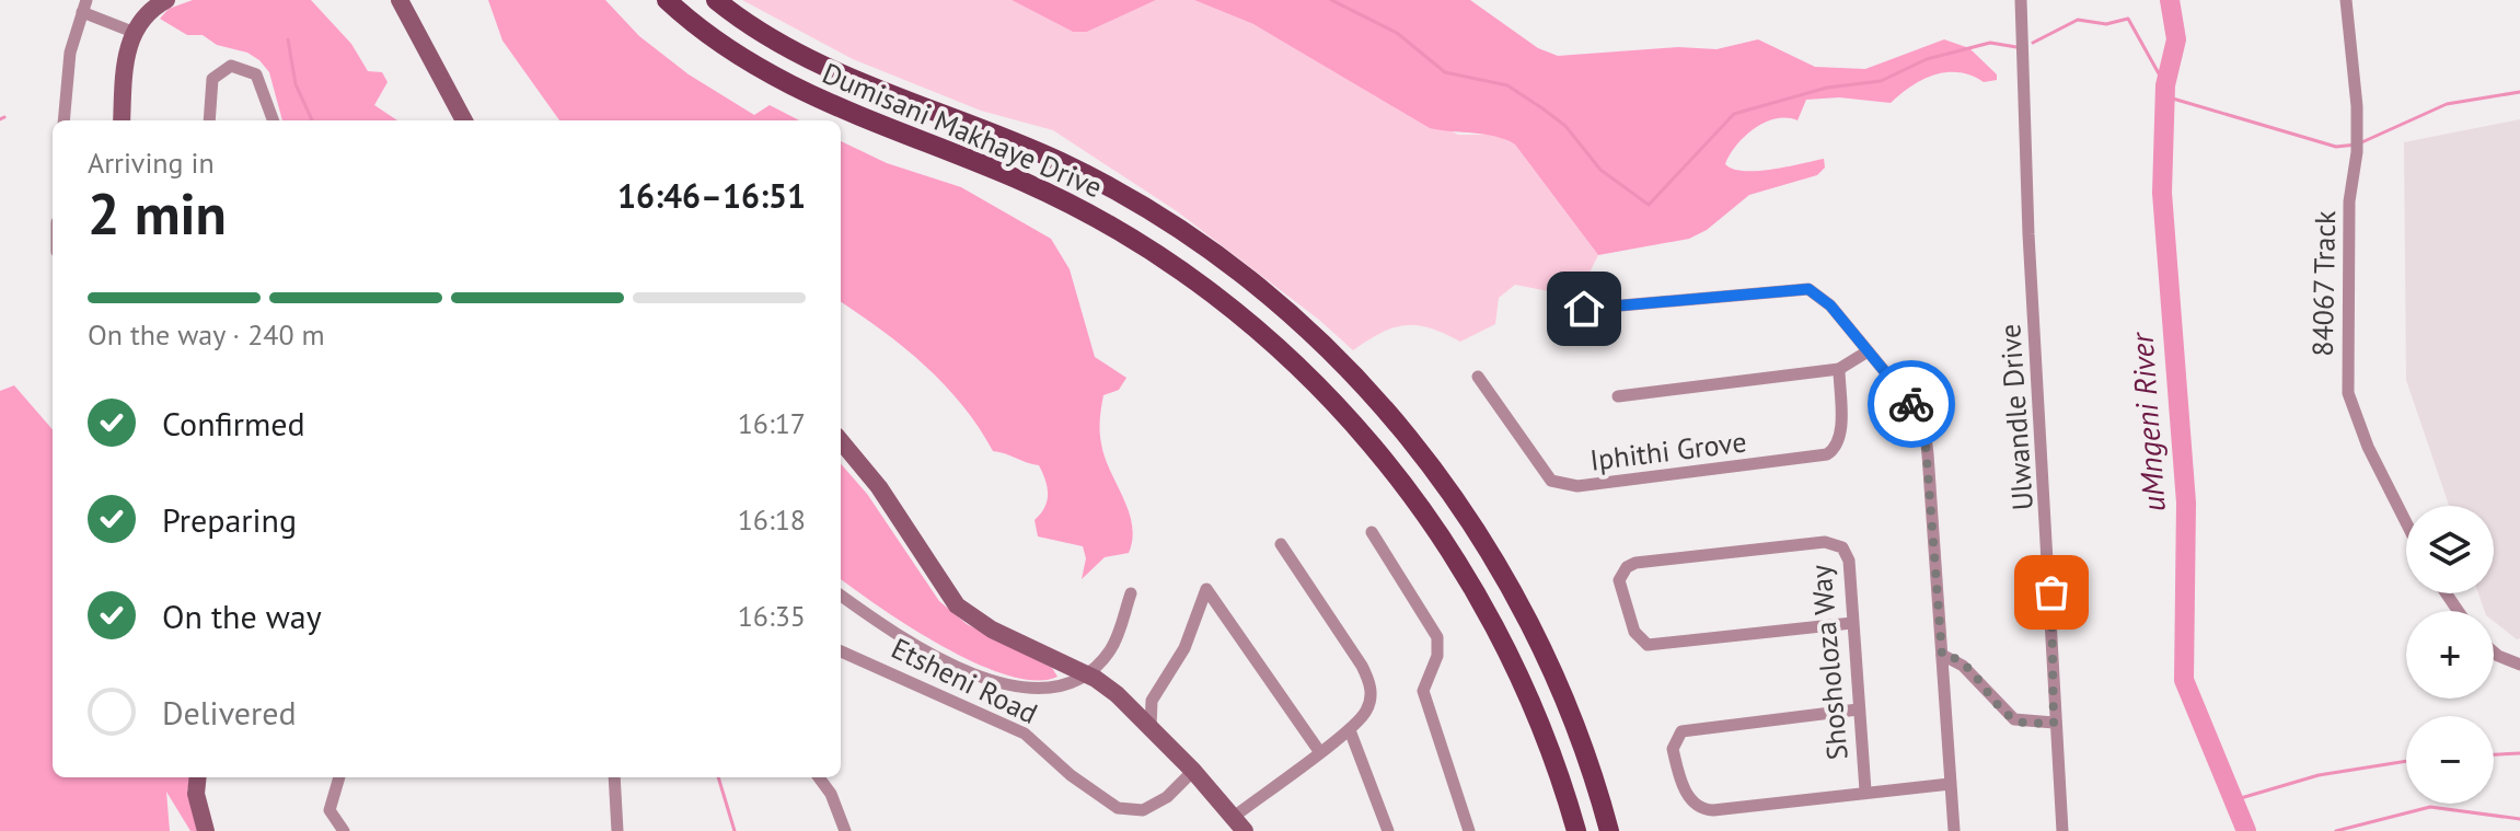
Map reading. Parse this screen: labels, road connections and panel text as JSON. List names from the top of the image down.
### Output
{
  "streets": {
    "main road": ["Dumisani Makhaye Drive"],
    "street": [
      "84067 Track",
      "Ulwandle Drive",
      "Iphithi Grove",
      "Shosholoza Way",
      "Etsheni Road"
    ]
  },
  "water": ["uMngeni River"],
  "page": {
    "heading": ["2 min", "Arriving in", "16:46–16:51"],
    "bar": "On the way · 240 m",
    "list": [
      ["Confirmed", "16:17"],
      ["Preparing", "16:18"],
      ["On the way", "16:35"],
      "Delivered"
    ],
    "map_buttons": ["+", "−"]
  }
}
